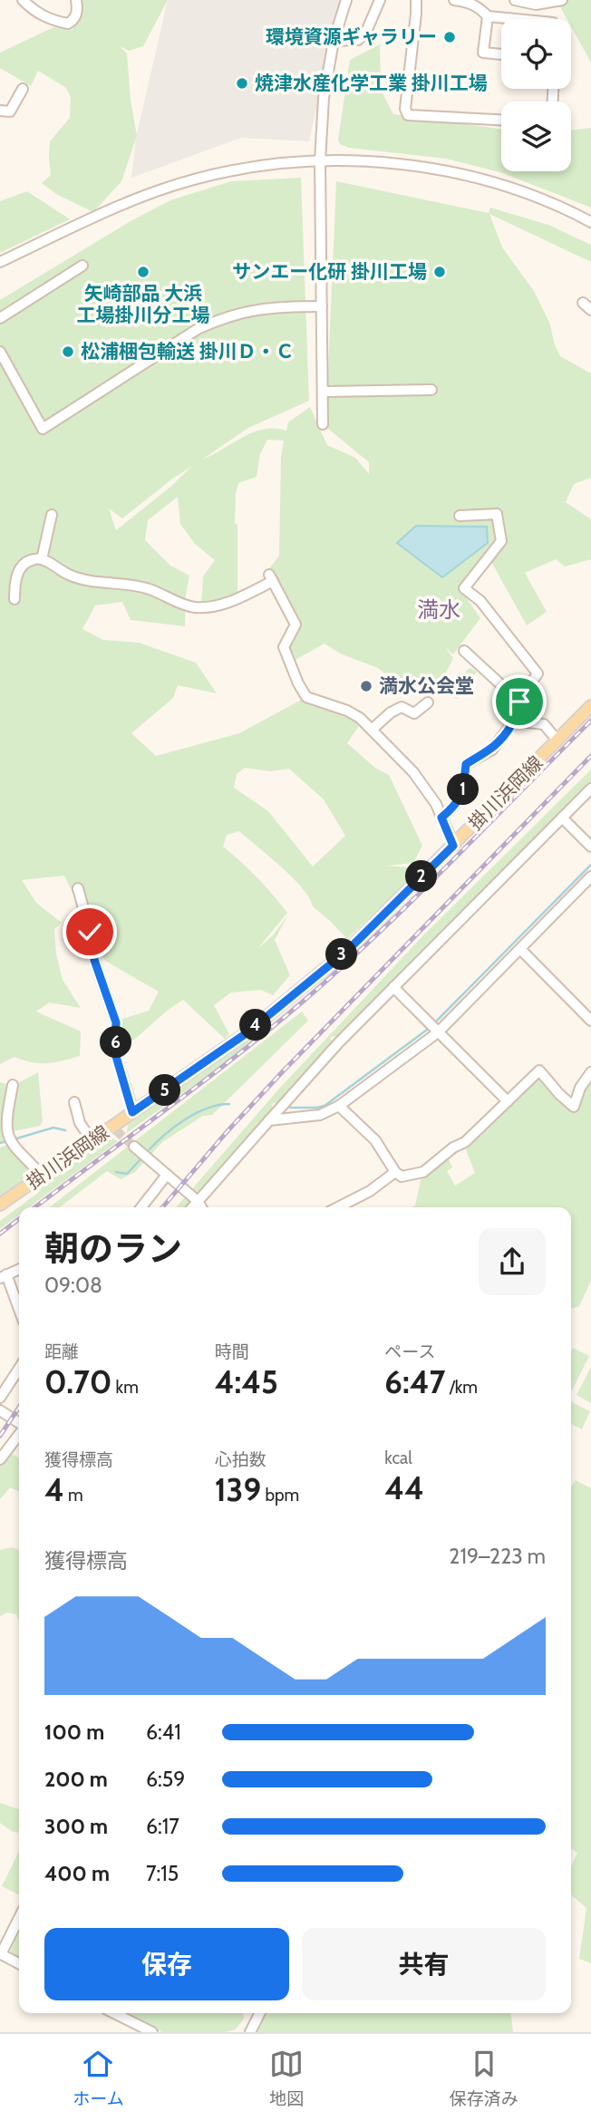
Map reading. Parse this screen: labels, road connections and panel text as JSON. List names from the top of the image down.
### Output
{
  "streets": {
    "main road": ["掛川浜岡線"]
  },
  "districts": ["満水"],
  "places": [
    "環境資源ギャラリー",
    "焼津水産化学工業 掛川工場",
    "矢崎部品 大浜 工場掛川分工場",
    "サンエー化研 掛川工場",
    "松浦梱包輸送 掛川Ｄ・Ｃ",
    "満水公会堂"
  ],
  "page": {
    "pins": [
      "1",
      "2",
      "3",
      "4",
      "6",
      "5"
    ],
    "heading": ["朝のラン", "09:08"],
    "stats": [
      ["距離", "0.70 km"],
      ["時間", "4:45"],
      ["ペース", "6:47 /km"],
      ["獲得標高", "4 m"],
      ["心拍数", "139 bpm"],
      ["kcal", "44"]
    ],
    "chart": ["獲得標高", "219–223 m"],
    "list": [
      {
        "name": "100 m",
        "note": "6:41"
      },
      {
        "name": "200 m",
        "note": "6:59"
      },
      {
        "name": "300 m",
        "note": "6:17"
      },
      {
        "name": "400 m",
        "note": "7:15"
      }
    ],
    "buttons": ["保存", "共有"],
    "tabs": ["ホーム", "地図", "保存済み"]
  }
}
